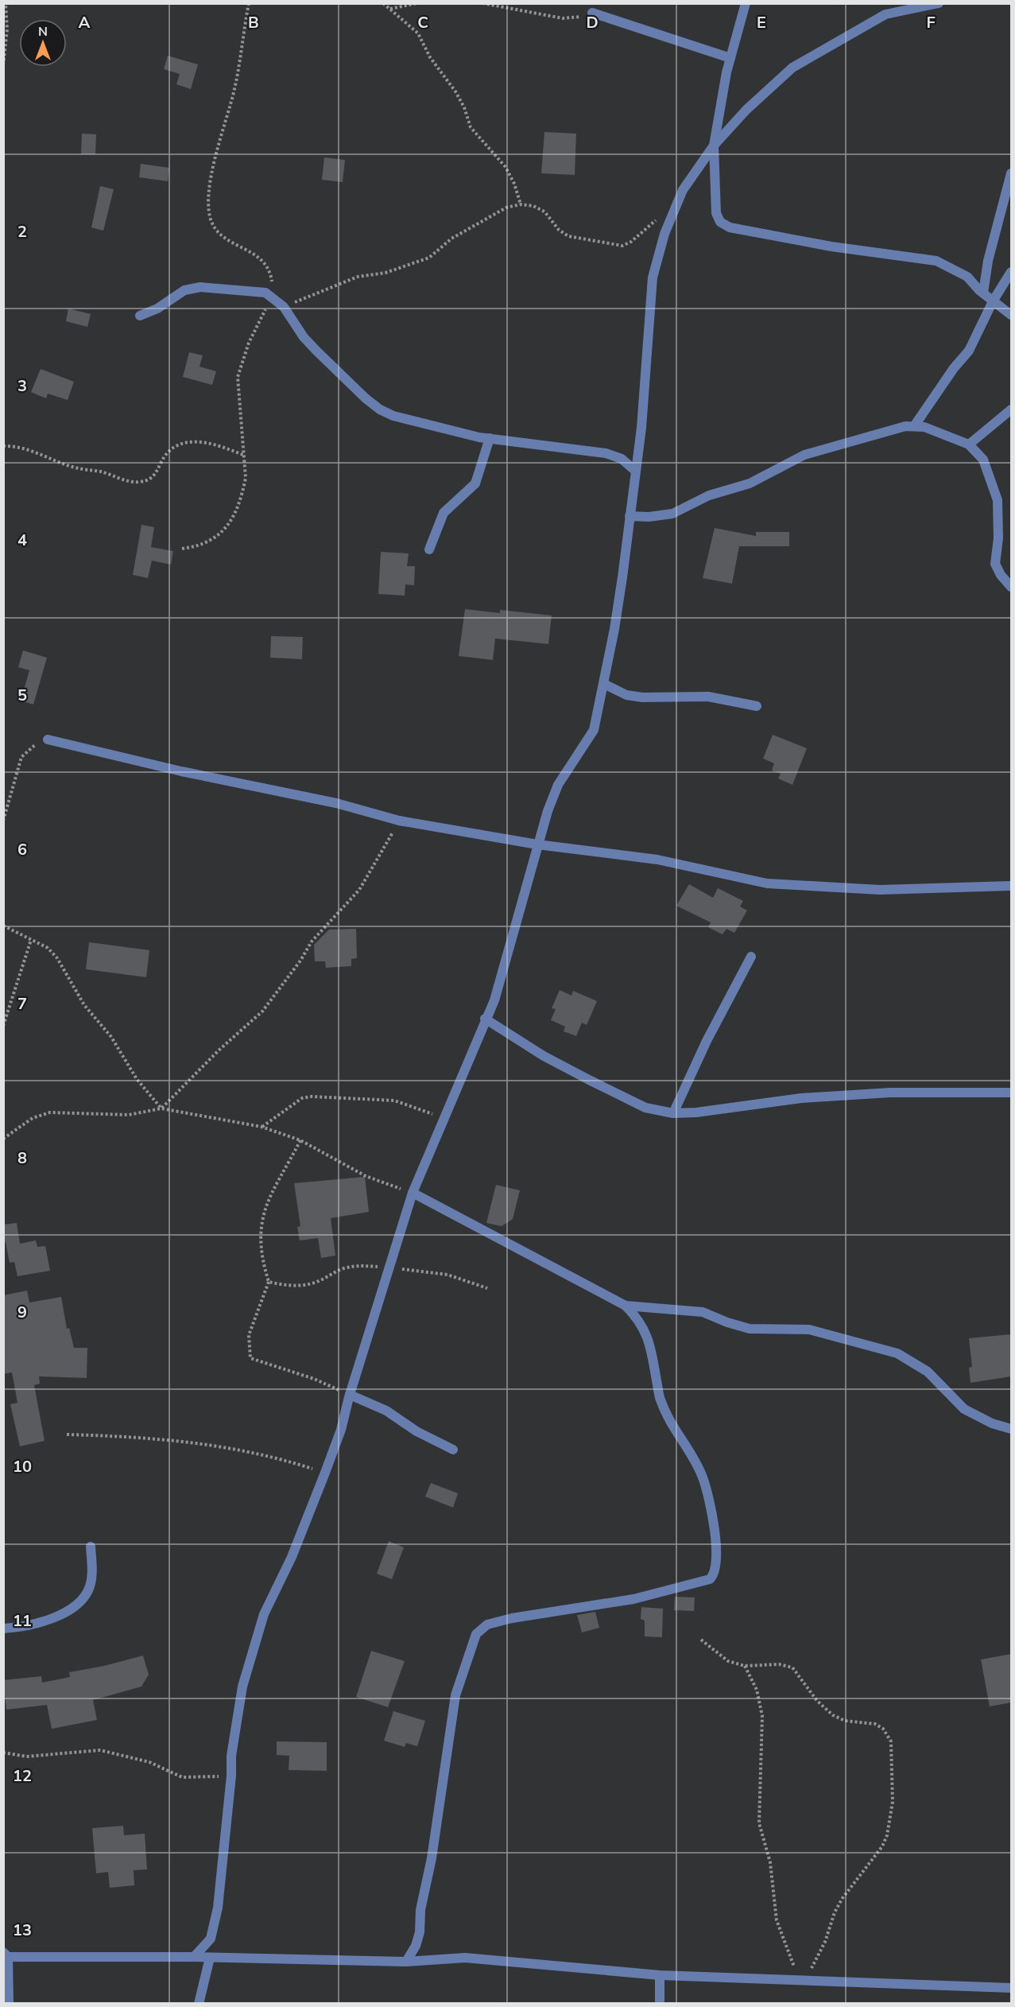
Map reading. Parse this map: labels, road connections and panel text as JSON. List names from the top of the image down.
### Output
{
  "north": "top",
  "grid": {
    "columns": [
      "A",
      "B",
      "C",
      "D",
      "E",
      "F"
    ],
    "rows": [
      "2",
      "3",
      "4",
      "5",
      "6",
      "7",
      "8",
      "9",
      "10",
      "11",
      "12",
      "13"
    ]
  }
}
